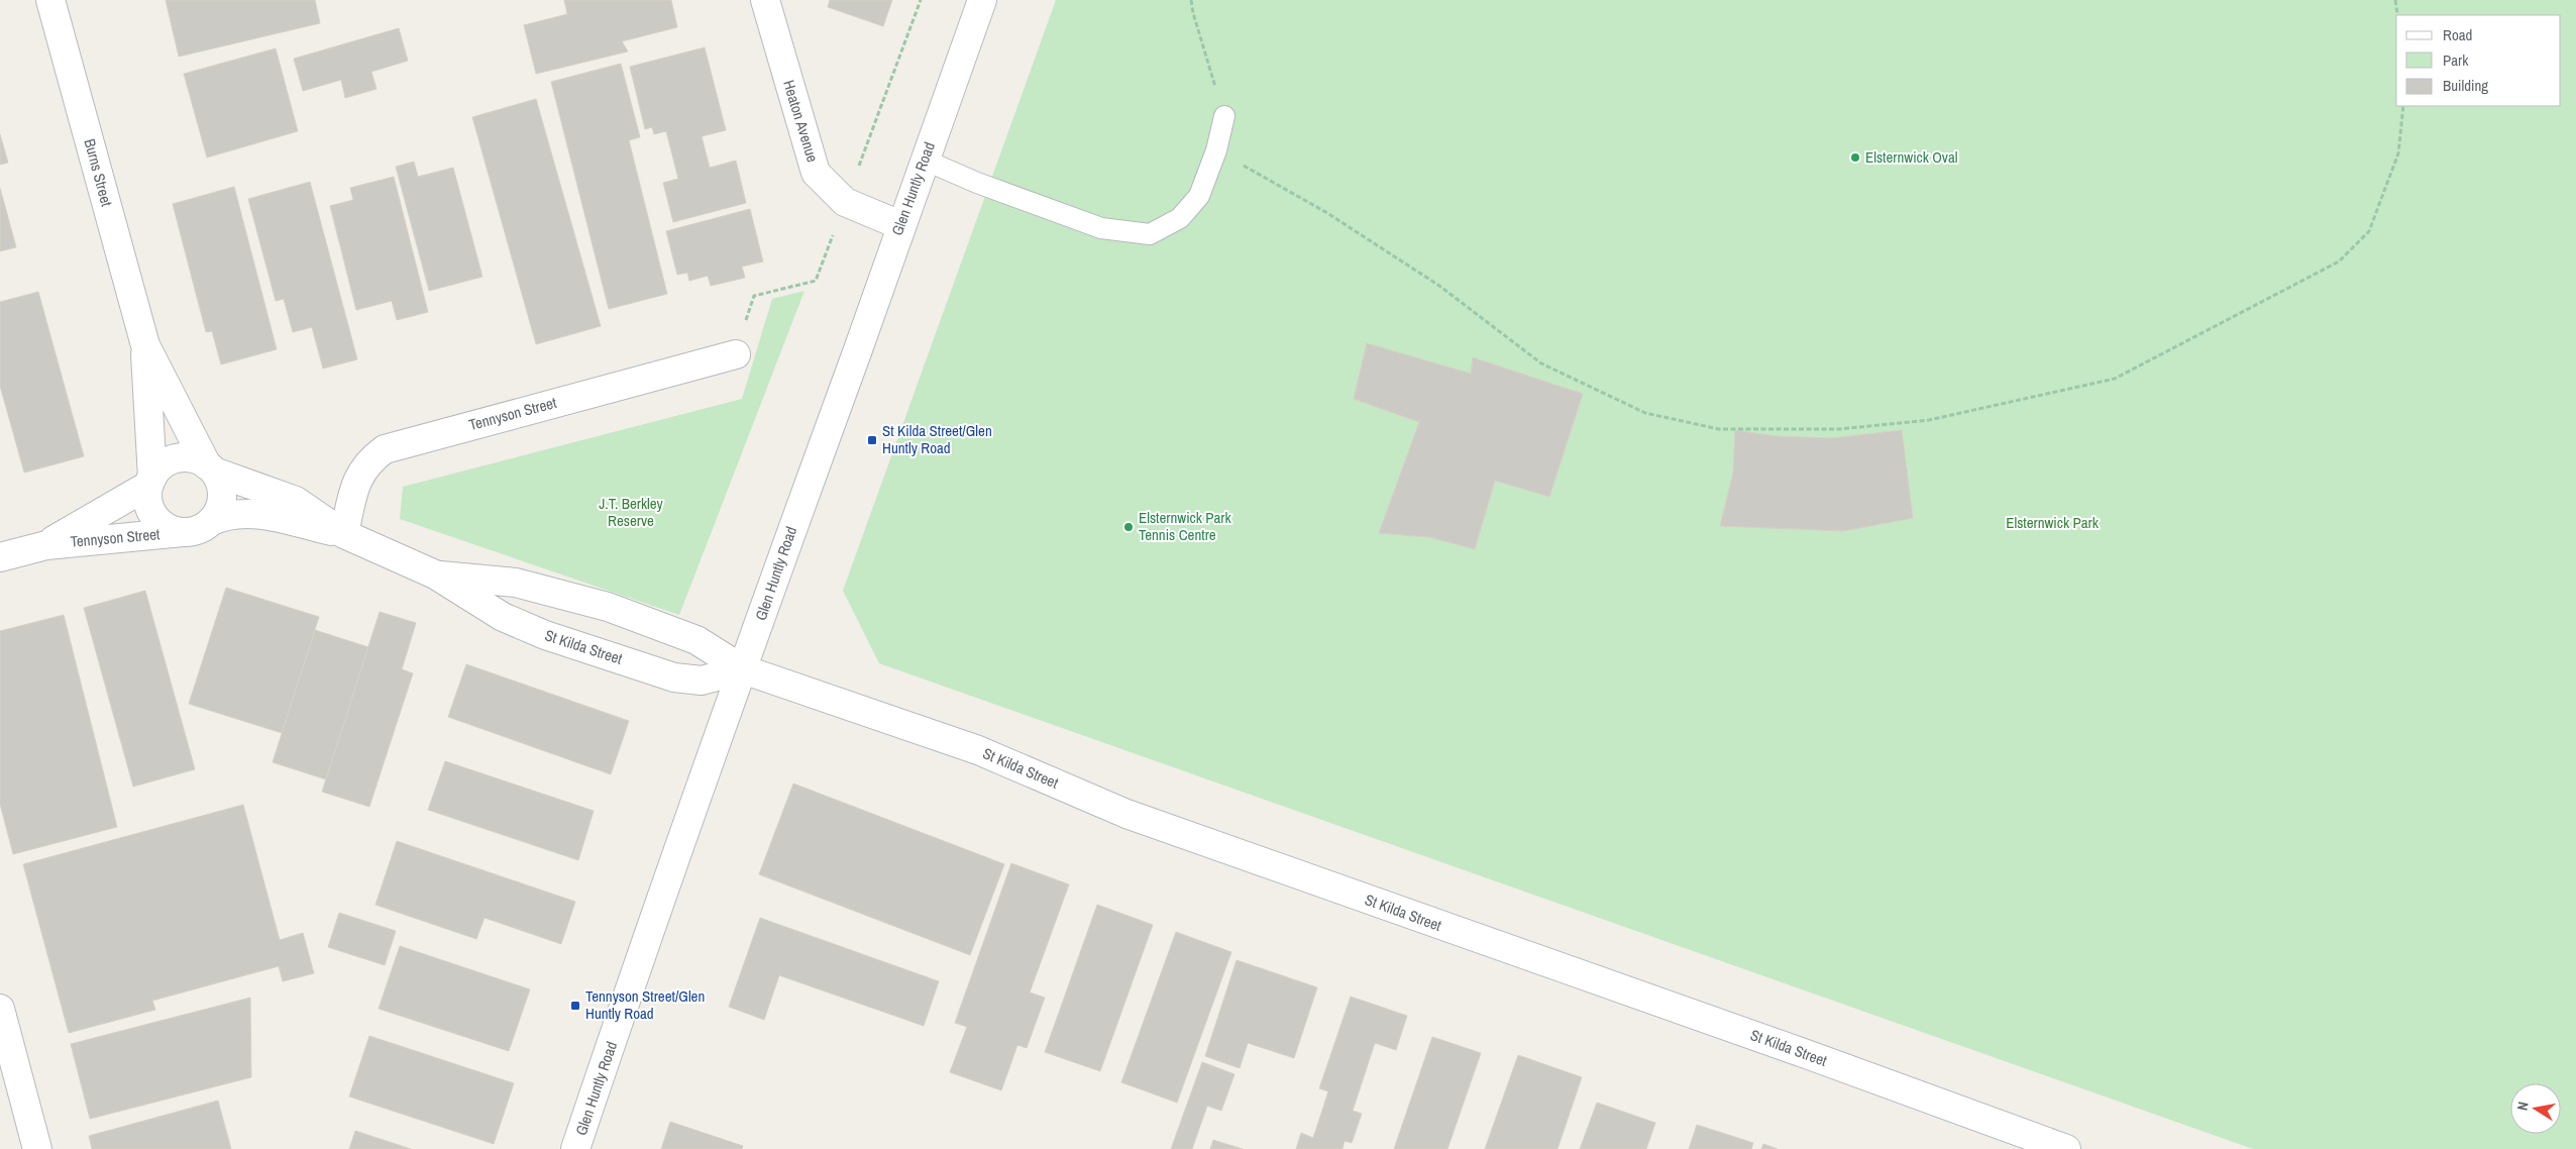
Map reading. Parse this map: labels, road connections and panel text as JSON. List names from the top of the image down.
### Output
{
  "streets": {
    "street": [
      "Heaton Avenue",
      "Burns Street",
      "Glen Huntly Road",
      "Tennyson Street",
      "St Kilda Street"
    ]
  },
  "crossings": [
    ["Heaton Avenue", "Glen Huntly Road"],
    ["Burns Street", "Tennyson Street"],
    ["Glen Huntly Road", "St Kilda Street"],
    ["Tennyson Street", "St Kilda Street"]
  ],
  "parks": ["J.T. Berkley Reserve", "Elsternwick Park"],
  "places": {
    "other": ["Elsternwick Oval", "Elsternwick Park Tennis Centre"],
    "transit": ["St Kilda Street/Glen Huntly Road", "Tennyson Street/Glen Huntly Road"]
  },
  "legend": ["Road", "Park", "Building"],
  "north": "left"
}
